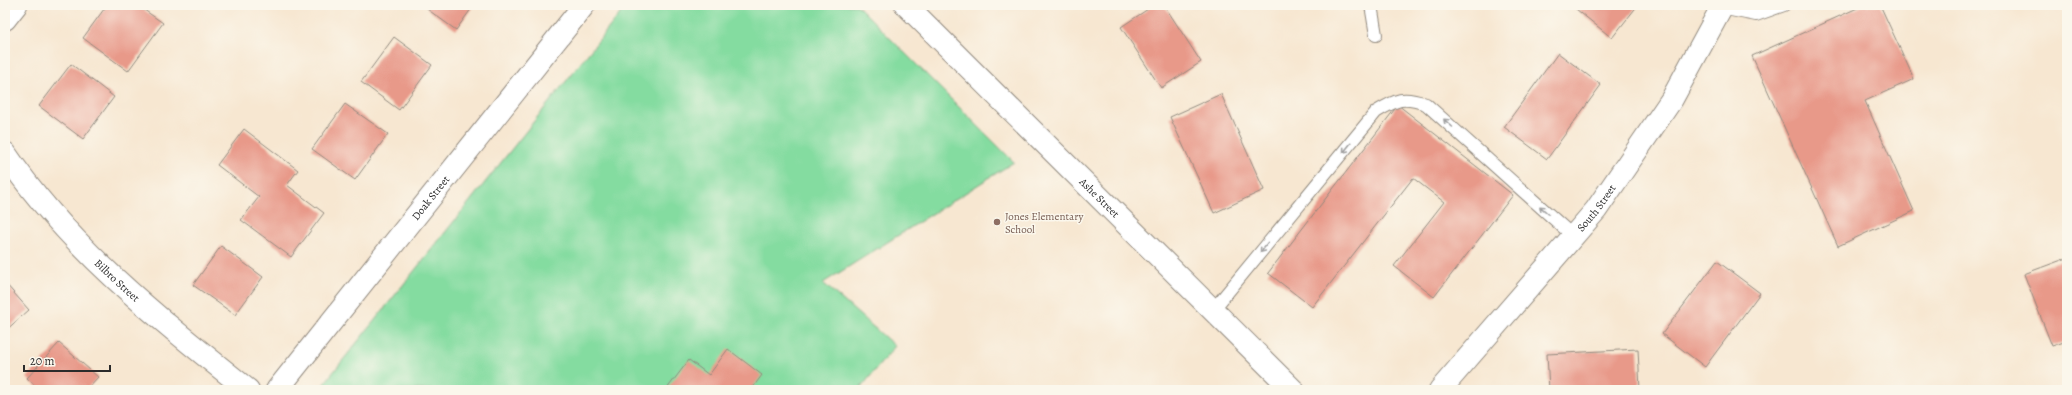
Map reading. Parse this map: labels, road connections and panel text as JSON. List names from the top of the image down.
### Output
{
  "streets": {
    "street": [
      "Doak Street",
      "Ashe Street",
      "South Street",
      "Bilbro Street"
    ]
  },
  "places": ["Jones Elementary School"],
  "scale_bar": "20 m"
}
